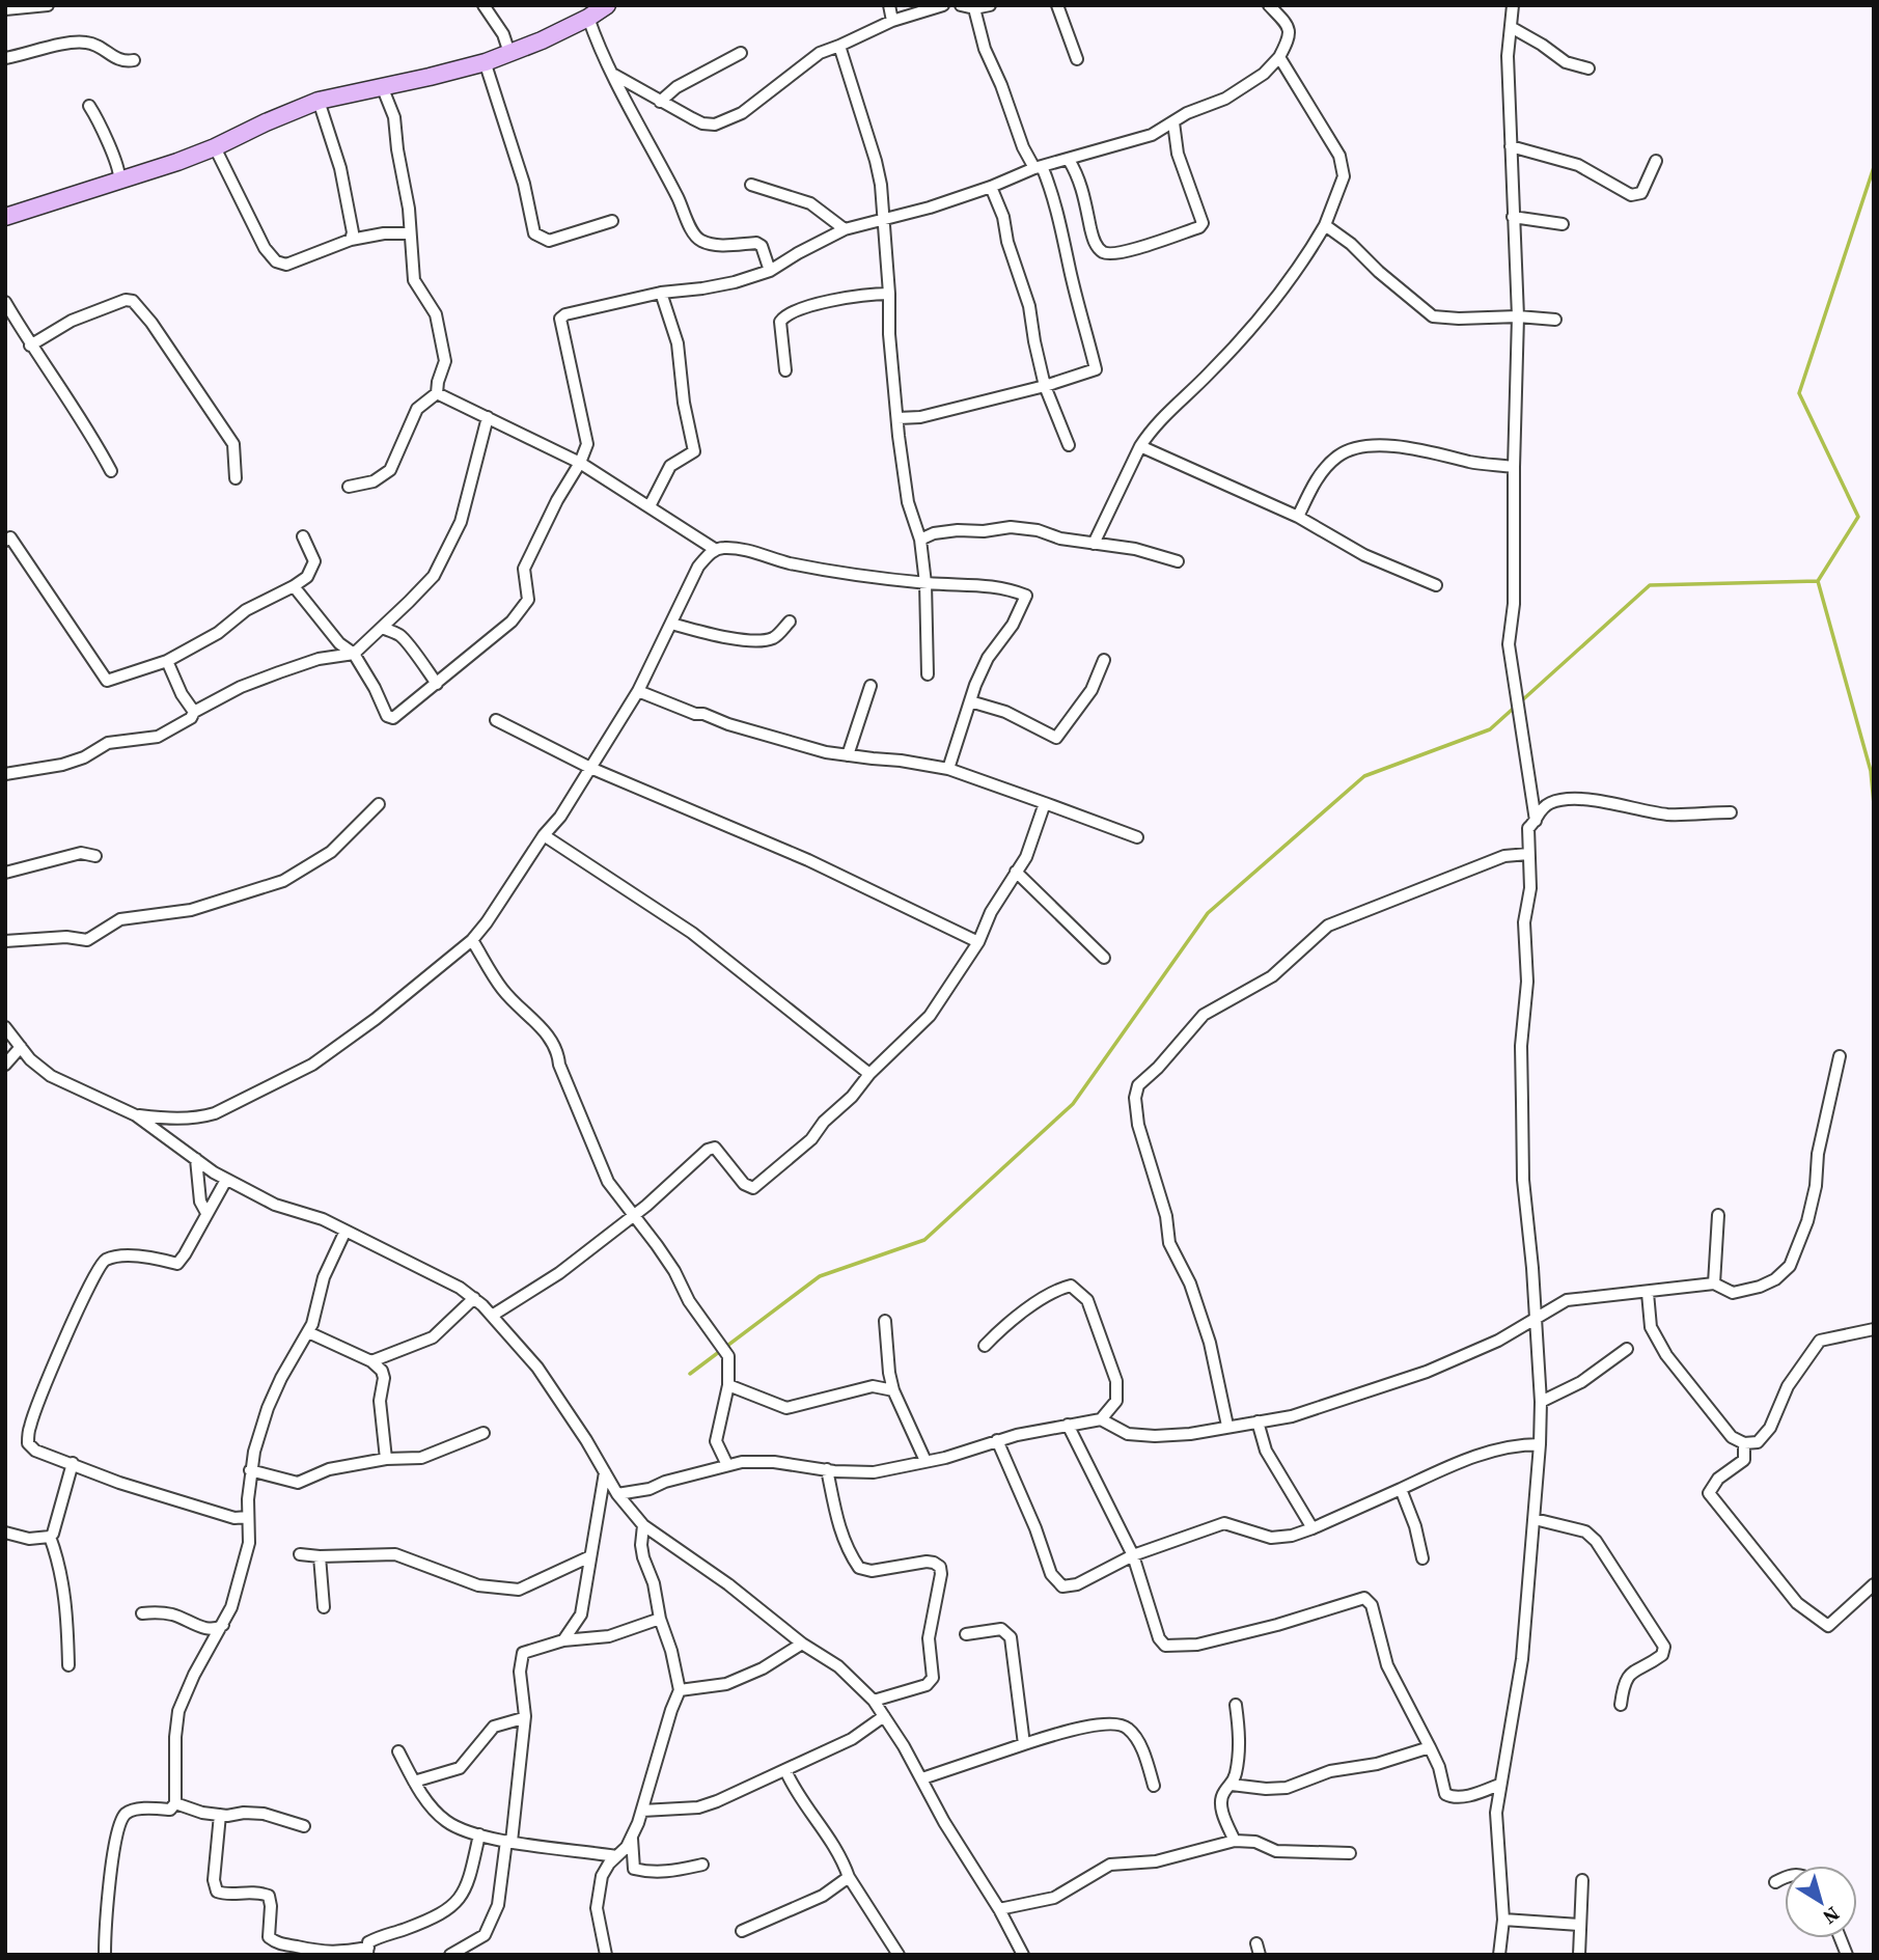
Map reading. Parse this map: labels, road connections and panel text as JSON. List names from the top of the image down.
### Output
{
  "north": "bottom right"
}
